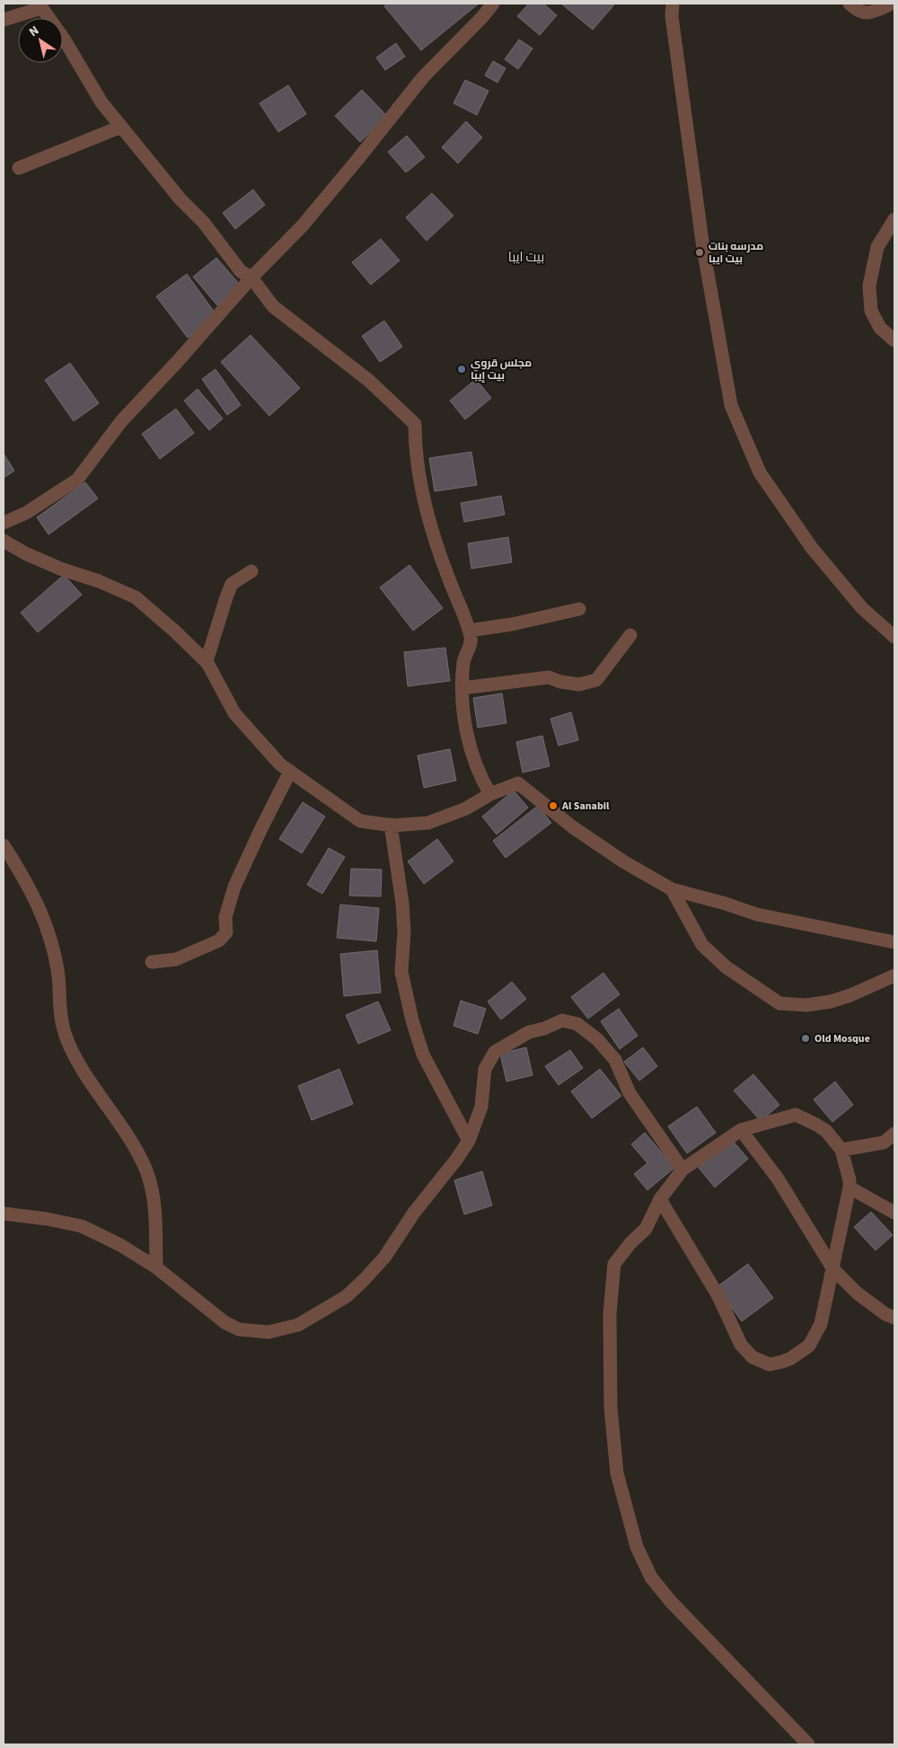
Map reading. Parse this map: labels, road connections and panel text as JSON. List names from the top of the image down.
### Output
{
  "districts": ["بيت ايبا"],
  "places": [
    "مدرسه بنات بيت ايبا",
    "مجلس قروي بيت إيبا",
    "Al Sanabil",
    "Old Mosque"
  ],
  "north": "top left"
}
